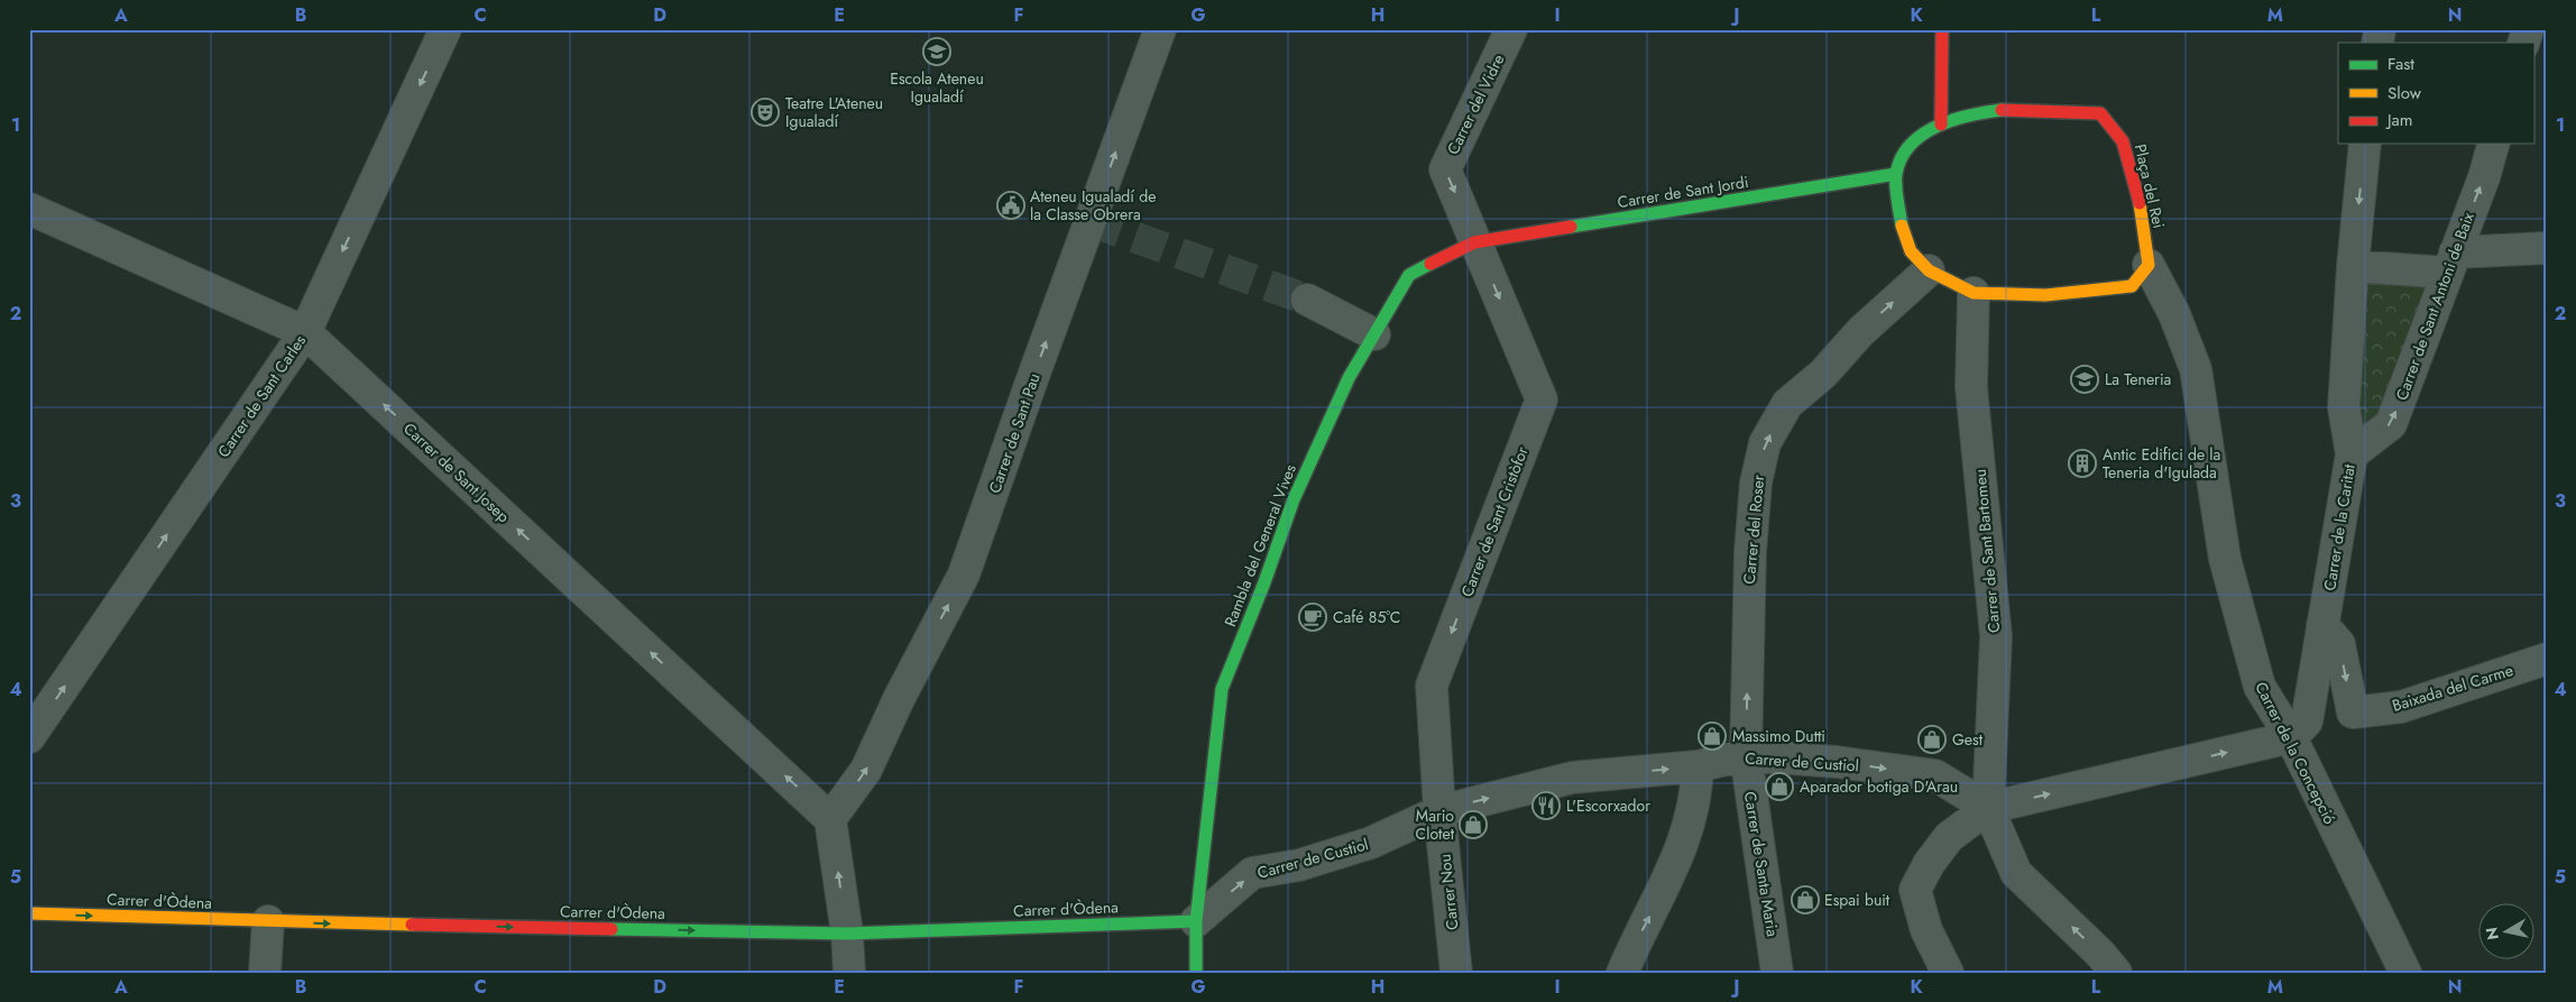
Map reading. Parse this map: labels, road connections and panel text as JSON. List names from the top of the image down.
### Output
{
  "streets": {
    "street": [
      "Carrer del Vidre",
      "Plaça del Rei",
      "Carrer de Sant Jordi",
      "Carrer de Sant Antoni de Baix",
      "Carrer de Sant Carles",
      "Carrer de Sant Pau",
      "Carrer de Sant Josep",
      "Carrer de Sant Cristòfor",
      "Carrer de la Caritat",
      "Carrer del Roser",
      "Rambla del General Vives",
      "Carrer de Sant Bartomeu",
      "Baixada del Carme",
      "Carrer de la Concepció",
      "Carrer de Custiol",
      "Carrer de Santa Maria",
      "Carrer Nou",
      "Carrer d'Òdena"
    ]
  },
  "crossings": [
    ["Carrer del Vidre", "Carrer de Sant Jordi"],
    ["Carrer del Vidre", "Carrer de Sant Cristòfor"],
    ["Carrer del Vidre", "Rambla del General Vives"],
    ["Plaça del Rei", "Carrer de Sant Jordi"],
    ["Plaça del Rei", "Carrer de la Concepció"],
    ["Carrer de Sant Jordi", "Carrer de Sant Cristòfor"],
    ["Carrer de Sant Jordi", "Rambla del General Vives"],
    ["Carrer de Sant Antoni de Baix", "Carrer de la Caritat"],
    ["Carrer de Sant Carles", "Carrer de Sant Josep"],
    ["Carrer de Sant Pau", "Carrer de Sant Josep"],
    ["Carrer de Sant Cristòfor", "Rambla del General Vives"],
    ["Carrer de Sant Cristòfor", "Carrer de Custiol"],
    ["Carrer de Sant Cristòfor", "Carrer Nou"],
    ["Carrer de la Caritat", "Baixada del Carme"],
    ["Carrer de la Caritat", "Carrer de la Concepció"],
    ["Carrer del Roser", "Carrer de Custiol"],
    ["Carrer del Roser", "Carrer de Santa Maria"],
    ["Rambla del General Vives", "Carrer de Custiol"],
    ["Rambla del General Vives", "Carrer d'Òdena"],
    ["Carrer de Sant Bartomeu", "Carrer de Custiol"],
    ["Carrer de Custiol", "Carrer de Santa Maria"],
    ["Carrer de Custiol", "Carrer Nou"],
    ["Carrer de Custiol", "Carrer d'Òdena"]
  ],
  "one_way": [
    "Carrer del Vidre",
    "Carrer de Sant Antoni de Baix",
    "Carrer de Sant Pau",
    "Carrer de Sant Josep",
    "Carrer de Sant Cristòfor",
    "Carrer del Roser",
    "Carrer de Custiol",
    "Carrer d'Òdena"
  ],
  "places": {
    "school or university": ["Escola Ateneu Igualadí", "La Teneria"],
    "theatre": ["Teatre L'Ateneu Igualadí"],
    "public building": ["Ateneu Igualadí de la Classe Obrera"],
    "building": ["Antic Edifici de la Teneria d'Igulada"],
    "cafe": ["Café 85°C"],
    "shop": [
      "Massimo Dutti",
      "Gest",
      "Aparador botiga D'Arau",
      "Mario Clotet",
      "Espai buit"
    ],
    "restaurant": ["L'Escorxador"]
  },
  "legend": ["Fast", "Slow", "Jam"],
  "north": "left",
  "grid": {
    "columns": [
      "A",
      "B",
      "C",
      "D",
      "E",
      "F",
      "G",
      "H",
      "I",
      "J",
      "K",
      "L",
      "M",
      "N"
    ],
    "rows": [
      "1",
      "2",
      "3",
      "4",
      "5"
    ]
  }
}
